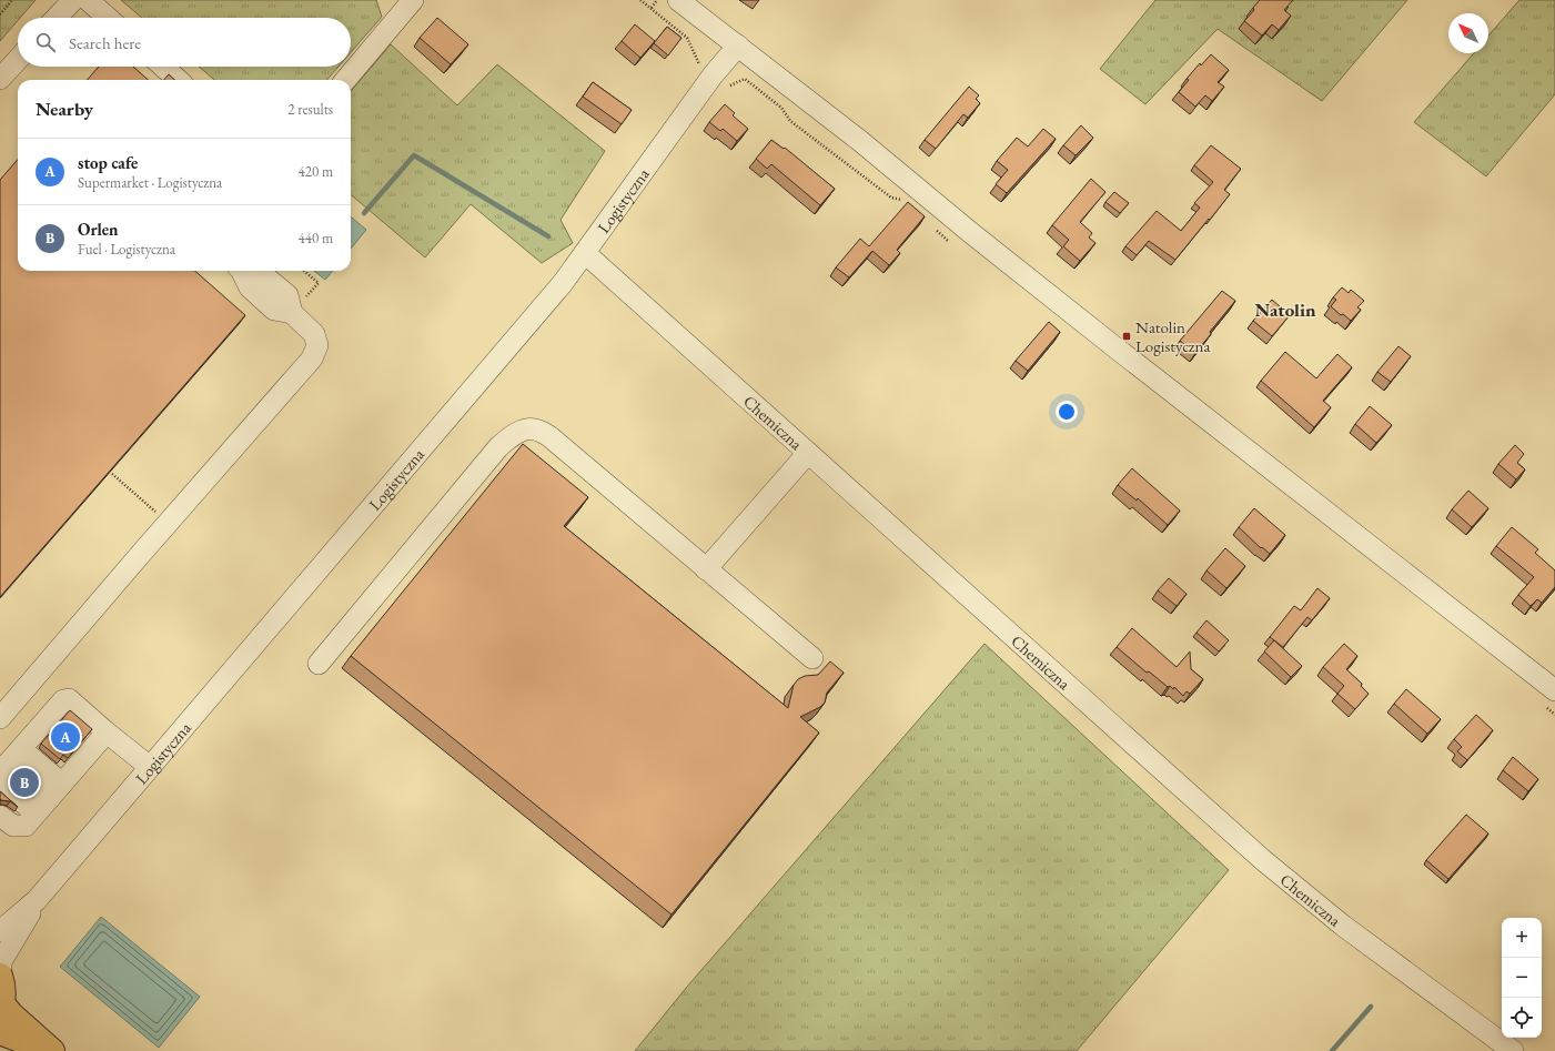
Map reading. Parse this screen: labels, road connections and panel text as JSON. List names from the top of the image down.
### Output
{
  "streets": {
    "street": ["Logistyczna", "Chemiczna"]
  },
  "crossings": [
    ["Logistyczna", "Chemiczna"]
  ],
  "districts": ["Natolin"],
  "places": {
    "transit": ["Natolin Logistyczna"]
  },
  "north": "top left",
  "page": {
    "search": "Search here",
    "heading": ["Nearby", "2 results"],
    "list": [
      {
        "mark": "A",
        "name": "stop cafe",
        "note": "Supermarket · Logistyczna",
        "value": "420 m"
      },
      {
        "mark": "B",
        "name": "Orlen",
        "note": "Fuel · Logistyczna",
        "value": "440 m"
      }
    ],
    "pins": ["A", "B"],
    "map_buttons": ["+", "−"]
  }
}
